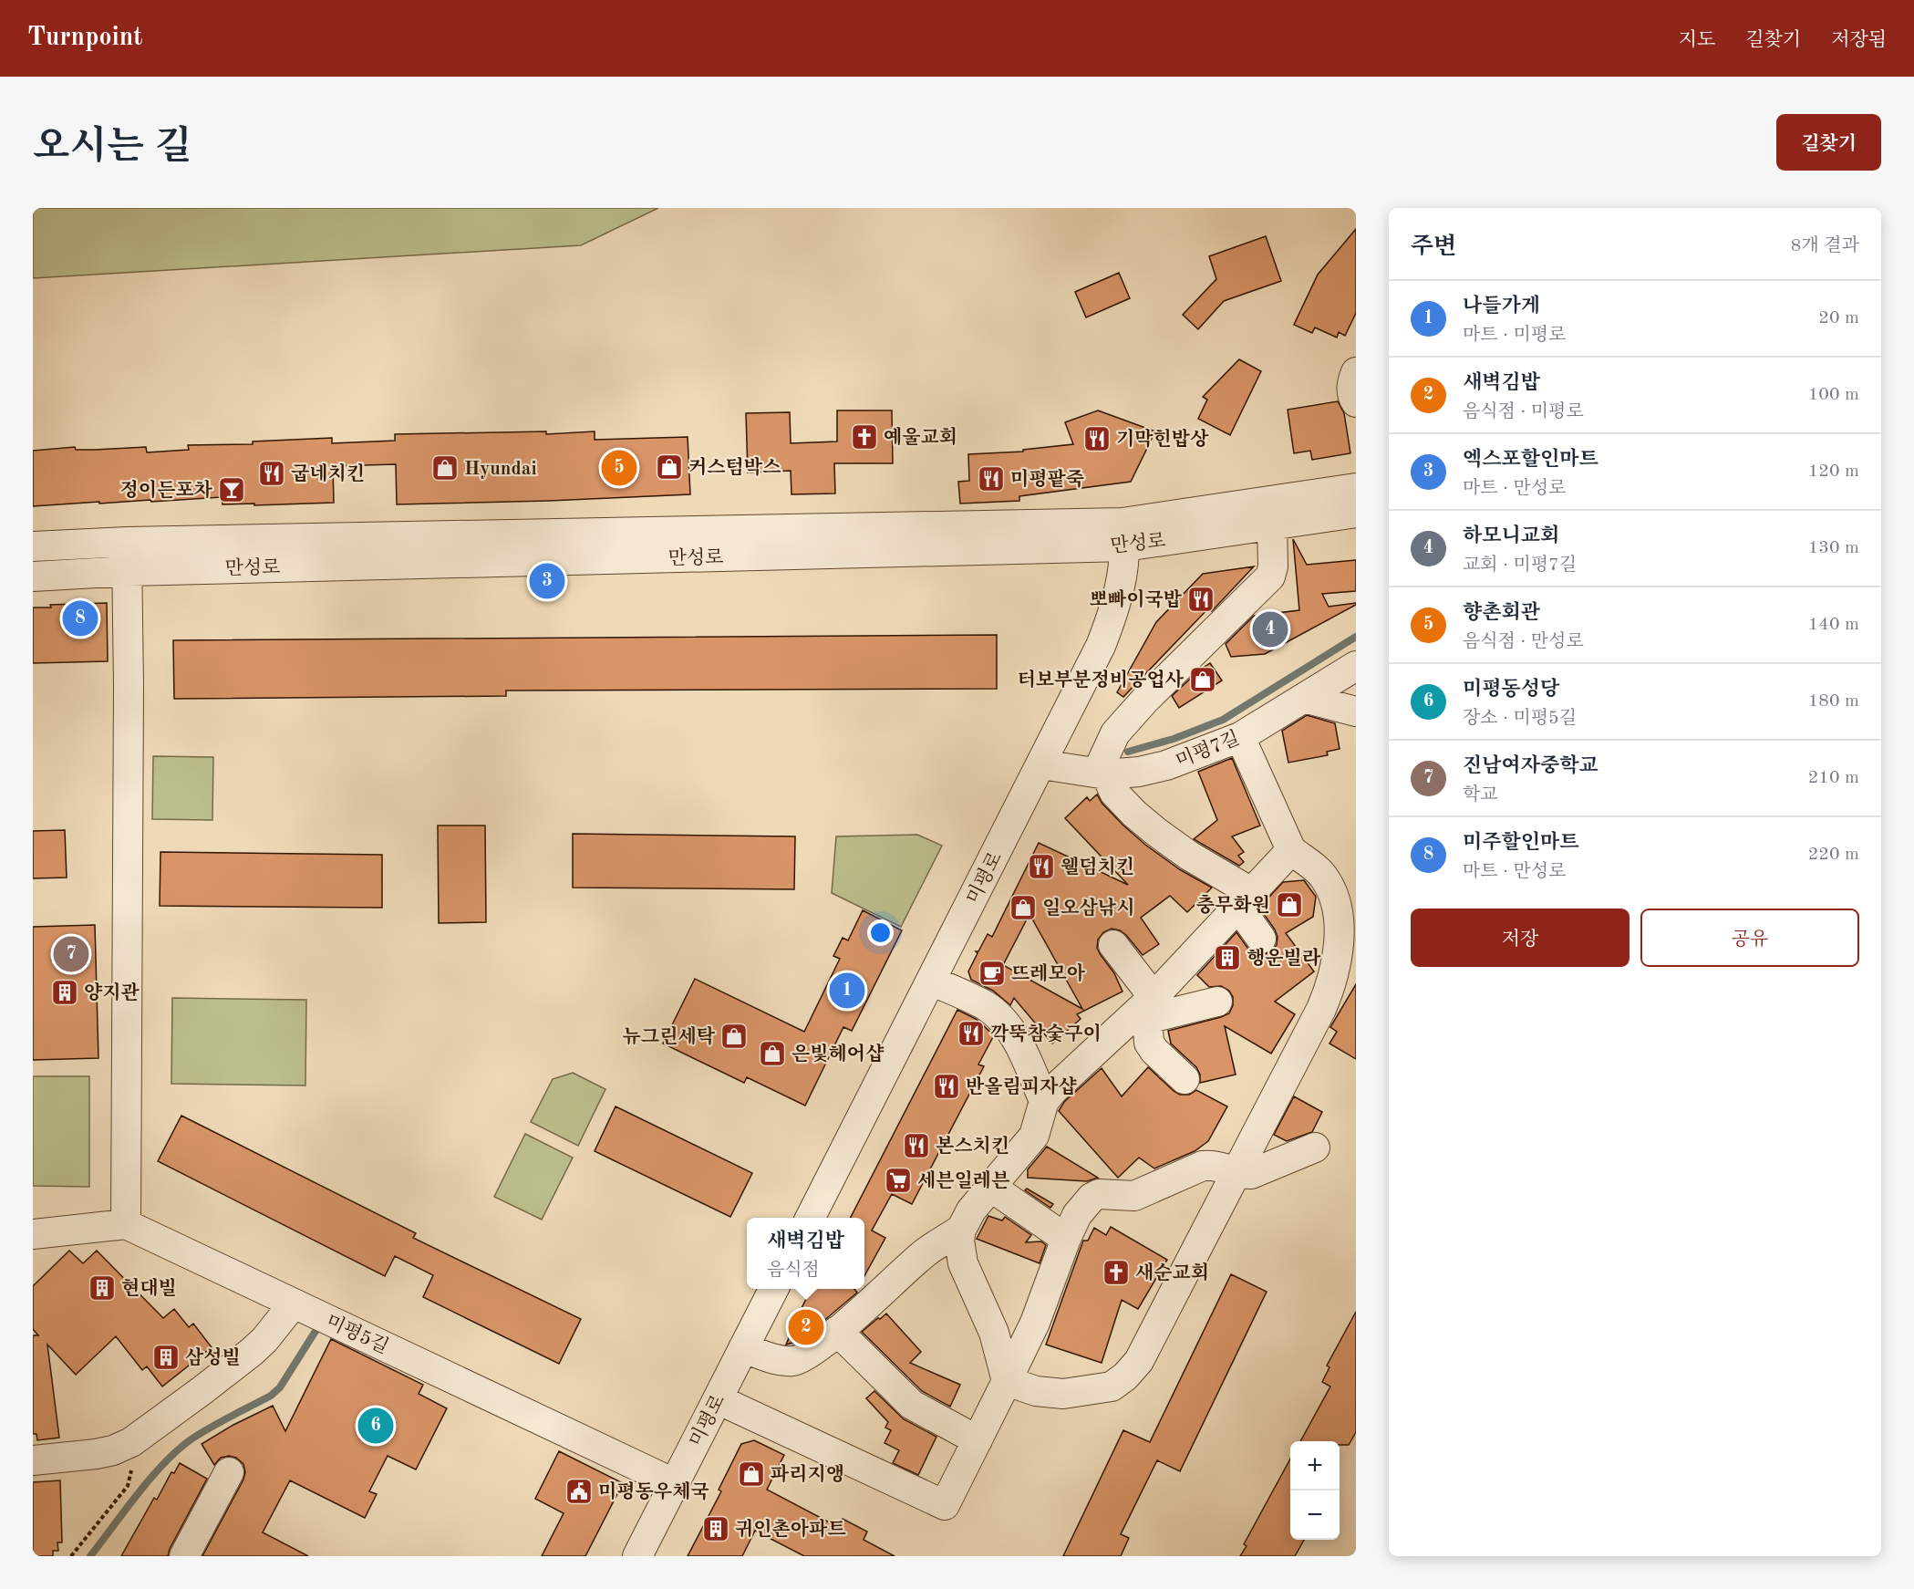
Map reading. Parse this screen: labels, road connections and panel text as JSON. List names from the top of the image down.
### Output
{
  "streets": {
    "street": [
      "만성로",
      "미평7길",
      "미평로",
      "미평5길"
    ]
  },
  "crossings": [
    ["만성로", "미평로"],
    ["미평7길", "미평로"],
    ["미평로", "미평5길"]
  ],
  "places": {
    "church": ["예울교회", "새순교회"],
    "restaurant": [
      "기막힌밥상",
      "굽네치킨",
      "미평팥죽",
      "뽀빠이국밥",
      "웰덤치킨",
      "깍뚝참숯구이",
      "반올림피자샵",
      "본스치킨"
    ],
    "shop": [
      "커스텀박스",
      "Hyundai",
      "터보부분정비공업사",
      "충무화원",
      "일오삼낚시",
      "뉴그린세탁",
      "은빛헤어샵",
      "파리지앵"
    ],
    "bar": ["정이든포차"],
    "building": [
      "행운빌라",
      "양지관",
      "현대빌",
      "삼성빌",
      "귀인촌아파트"
    ],
    "cafe": ["뜨레모아"],
    "supermarket": ["세븐일레븐"],
    "public building": ["미평동우체국"]
  },
  "page": {
    "header": "Turnpoint",
    "nav": ["지도", "길찾기", "저장됨"],
    "title": "오시는 길",
    "buttons": [
      "길찾기",
      ["저장", "공유"]
    ],
    "heading": ["주변", "8개 결과"],
    "list": [
      {
        "mark": "1",
        "name": "나들가게",
        "note": "마트 · 미평로",
        "value": "20 m"
      },
      {
        "mark": "2",
        "name": "새벽김밥",
        "note": "음식점 · 미평로",
        "value": "100 m"
      },
      {
        "mark": "3",
        "name": "엑스포할인마트",
        "note": "마트 · 만성로",
        "value": "120 m"
      },
      {
        "mark": "4",
        "name": "하모니교회",
        "note": "교회 · 미평7길",
        "value": "130 m"
      },
      {
        "mark": "5",
        "name": "향촌회관",
        "note": "음식점 · 만성로",
        "value": "140 m"
      },
      {
        "mark": "6",
        "name": "미평동성당",
        "note": "장소 · 미평5길",
        "value": "180 m"
      },
      {
        "mark": "7",
        "name": "진남여자중학교",
        "note": "학교",
        "value": "210 m"
      },
      {
        "mark": "8",
        "name": "미주할인마트",
        "note": "마트 · 만성로",
        "value": "220 m"
      }
    ],
    "pins": [
      "5",
      "3",
      "8",
      "4",
      "7",
      "1",
      "2",
      "6"
    ],
    "popup": ["새벽김밥", "음식점"],
    "map_buttons": ["+", "−"]
  }
}
